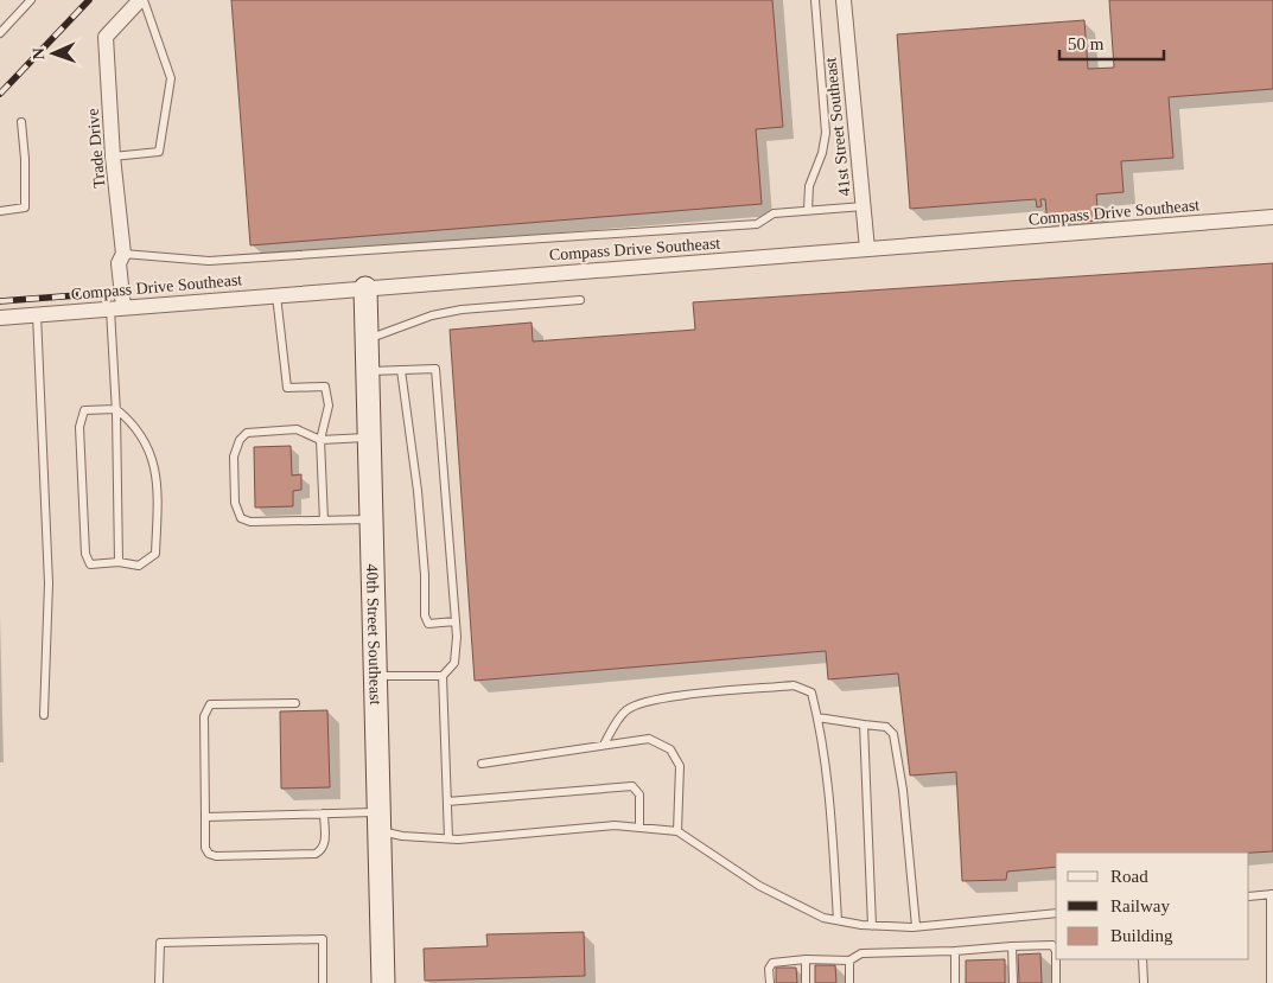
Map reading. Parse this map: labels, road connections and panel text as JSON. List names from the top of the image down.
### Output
{
  "streets": {
    "street": [
      "41st Street Southeast",
      "Trade Drive",
      "Compass Drive Southeast",
      "40th Street Southeast"
    ]
  },
  "crossings": [
    ["41st Street Southeast", "Compass Drive Southeast"],
    ["Trade Drive", "Compass Drive Southeast"],
    ["Compass Drive Southeast", "40th Street Southeast"]
  ],
  "legend": ["Road", "Railway", "Building"],
  "scale_bar": "50 m",
  "north": "left"
}
